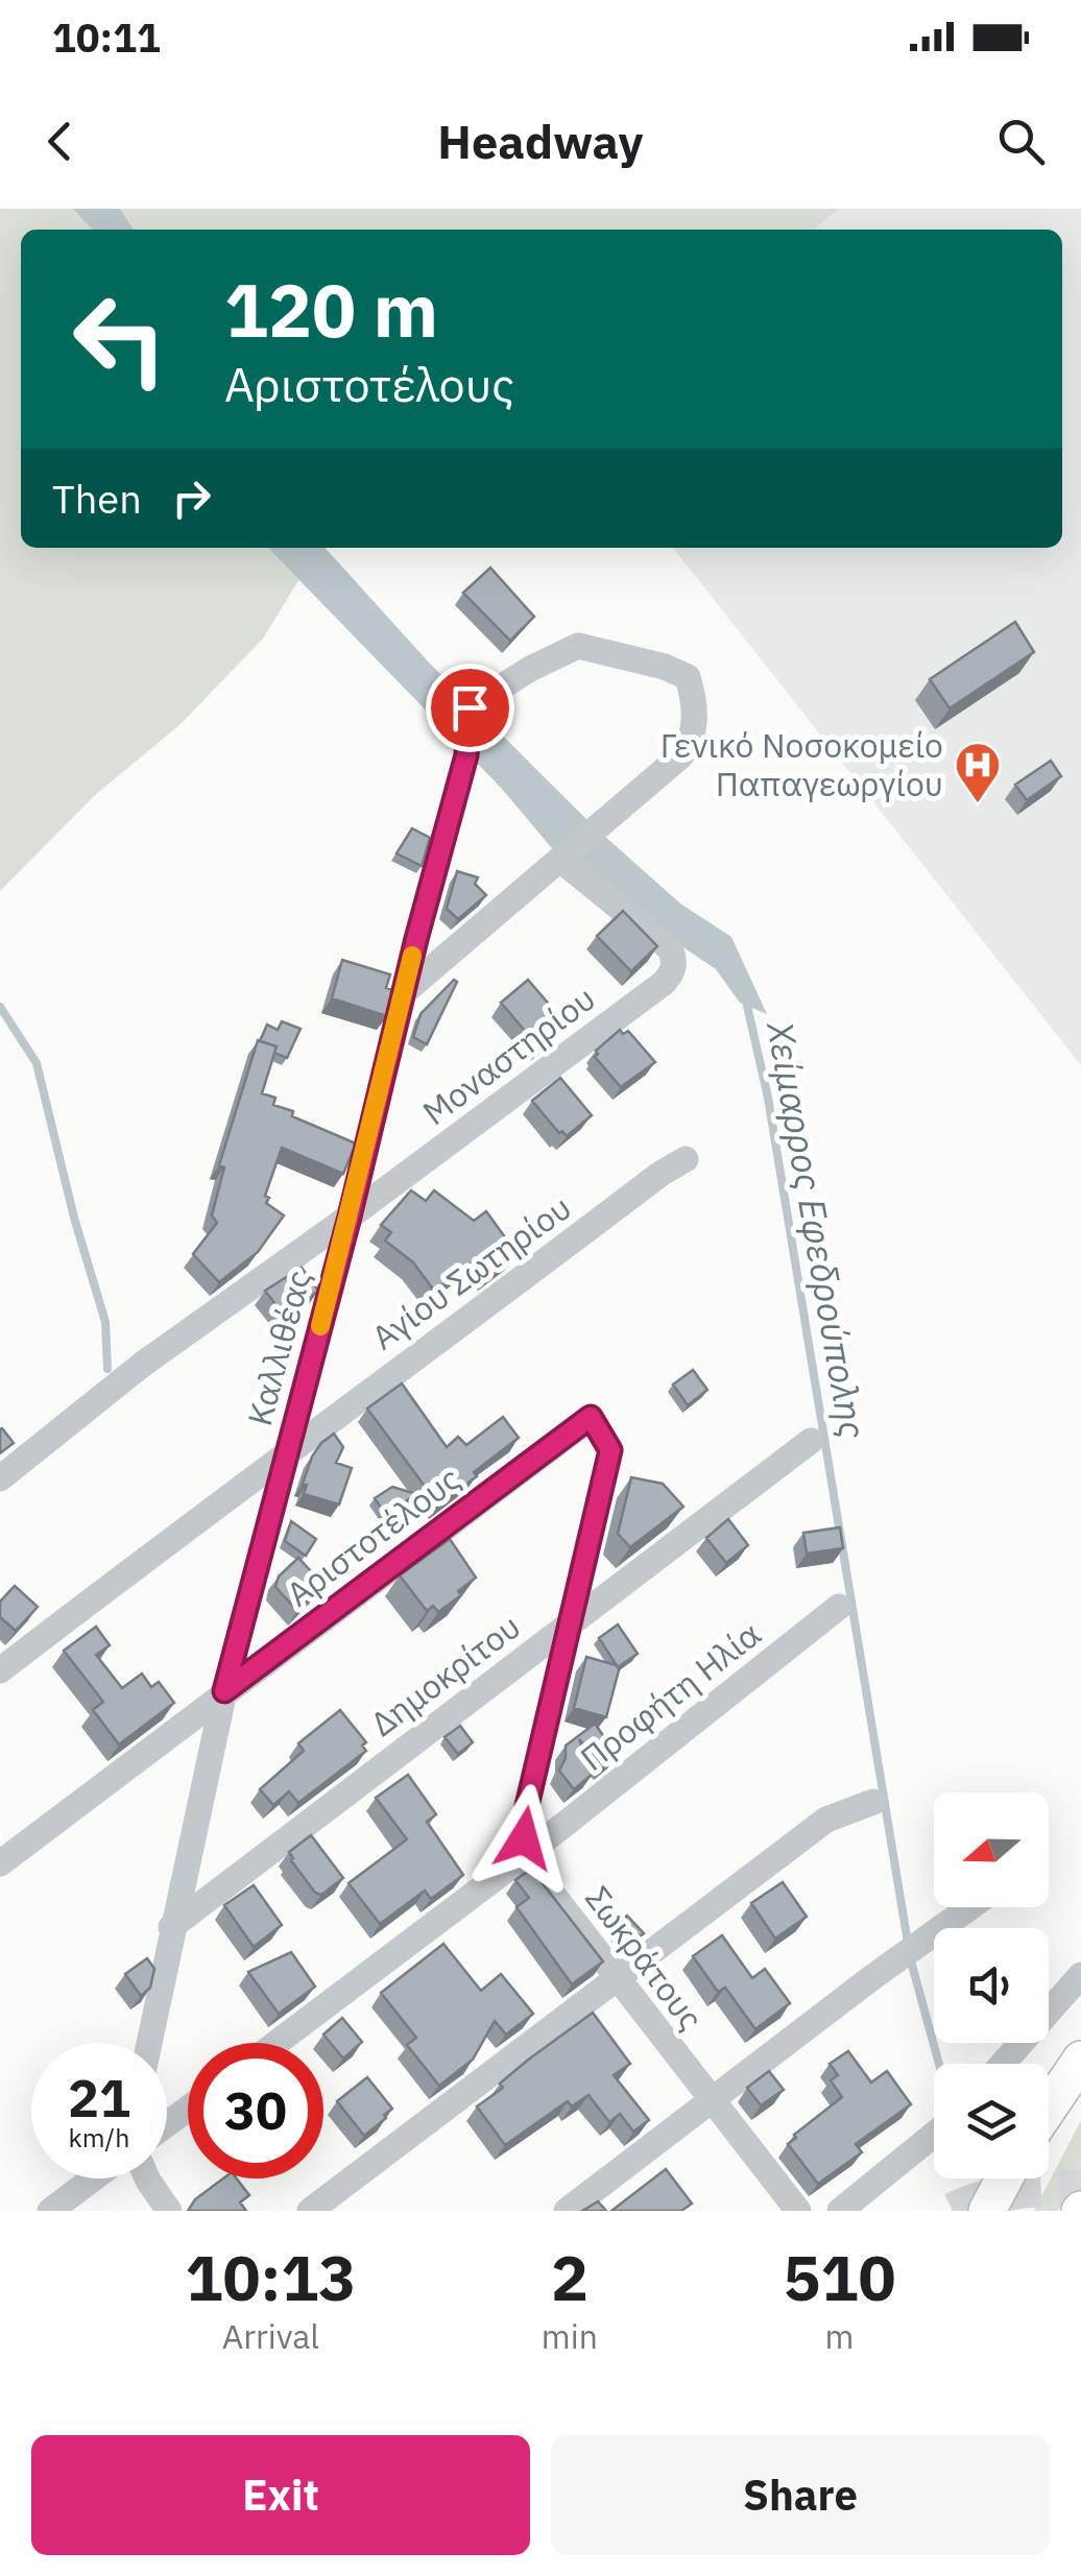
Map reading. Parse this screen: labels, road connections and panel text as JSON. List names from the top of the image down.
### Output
{
  "streets": {
    "street": [
      "Μοναστηρίου",
      "Αγίου Σωτηρίου",
      "Καλλιθέας",
      "Αριστοτέλους",
      "Δημοκρίτου",
      "Προφήτη Ηλία",
      "Σωκράτους"
    ]
  },
  "crossings": [
    ["Μοναστηρίου", "Καλλιθέας"],
    ["Αγίου Σωτηρίου", "Καλλιθέας"],
    ["Καλλιθέας", "Αριστοτέλους"],
    ["Καλλιθέας", "Δημοκρίτου"],
    ["Αριστοτέλους", "Δημοκρίτου"],
    ["Προφήτη Ηλία", "Σωκράτους"]
  ],
  "water": ["Χείμαρρος Εφεδρούπολης"],
  "places": {
    "hospital": ["Γενικό Νοσοκομείο Παπαγεωργίου"]
  },
  "north": "left",
  "page": {
    "status": "10:11",
    "header": "Headway",
    "turn": ["120 m", "Αριστοτέλους"],
    "then": "Then",
    "speed": "21 km/h",
    "limit": "30",
    "eta": [
      "10:13",
      "Arrival",
      "2",
      "min",
      "510",
      "m"
    ],
    "buttons": ["Exit", "Share"]
  }
}
